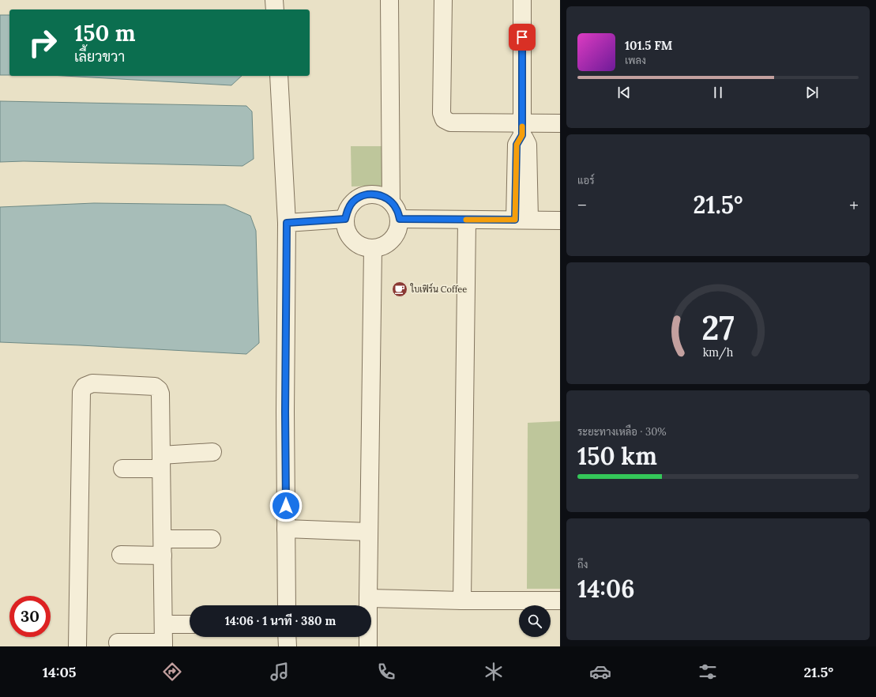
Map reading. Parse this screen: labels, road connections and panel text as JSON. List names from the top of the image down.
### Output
{
  "places": {
    "cafe": ["ใบเฟิร์น Coffee"]
  },
  "page": {
    "turn": ["150 m", "เลี้ยวขวา"],
    "song": ["101.5 FM", "เพลง"],
    "tile": [
      "แอร์",
      ["ระยะทางเหลือ · 30%", "150 km"],
      ["ถึง", "14:06"]
    ],
    "heat": ["−", "21.5°", "+"],
    "limit": "30",
    "trip": "14:06 · 1 นาที · 380 m",
    "tabs": ["14:05", "21.5°"],
    "gauge": ["27", "km/h"]
  }
}
